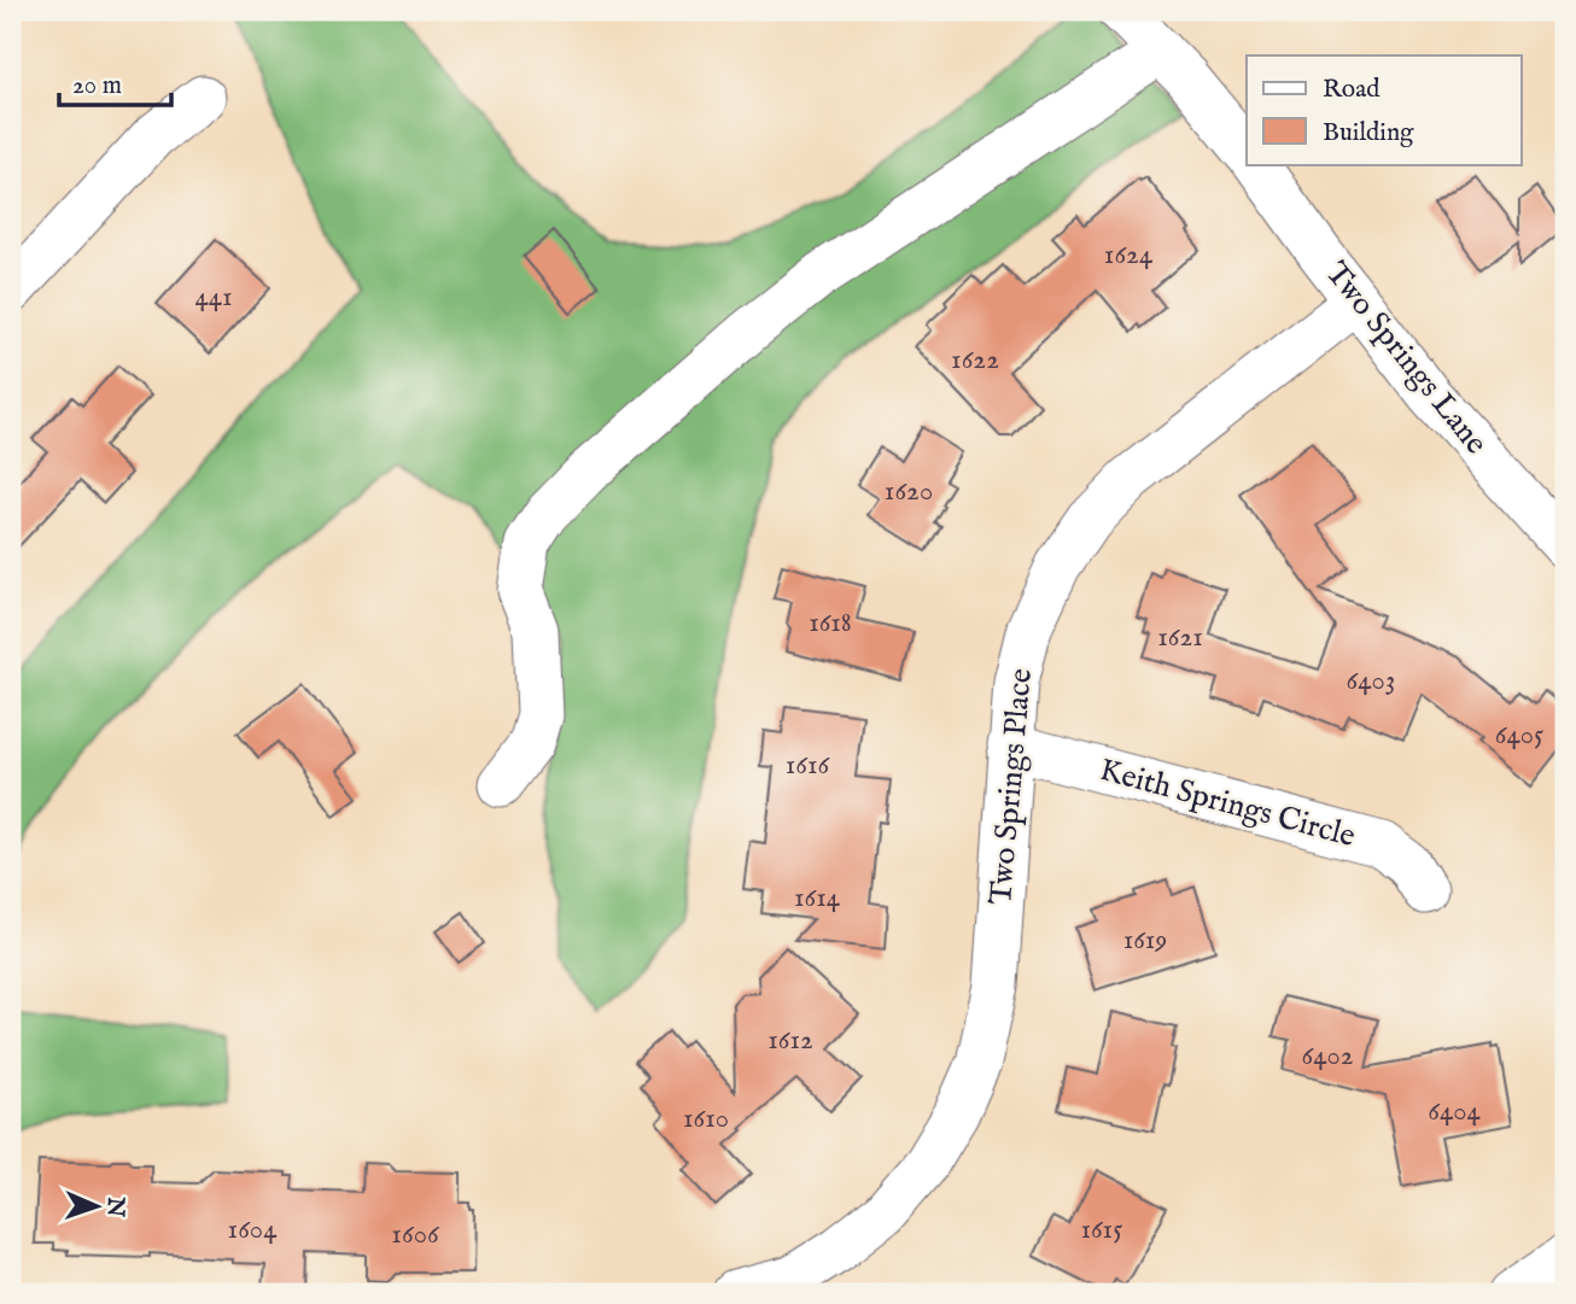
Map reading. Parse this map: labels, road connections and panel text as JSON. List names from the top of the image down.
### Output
{
  "streets": {
    "street": ["Two Springs Lane", "Two Springs Place", "Keith Springs Circle"]
  },
  "crossings": [
    ["Two Springs Lane", "Two Springs Place"],
    ["Two Springs Place", "Keith Springs Circle"]
  ],
  "house_numbers": [
    "1624",
    "441",
    "1622",
    "1620",
    "1618",
    "1621",
    "6403",
    "6405",
    "1616",
    "1614",
    "1619",
    "1612",
    "6402",
    "6404",
    "1610",
    "1604",
    "1615",
    "1606"
  ],
  "legend": ["Road", "Building"],
  "scale_bar": "20 m",
  "north": "right"
}
